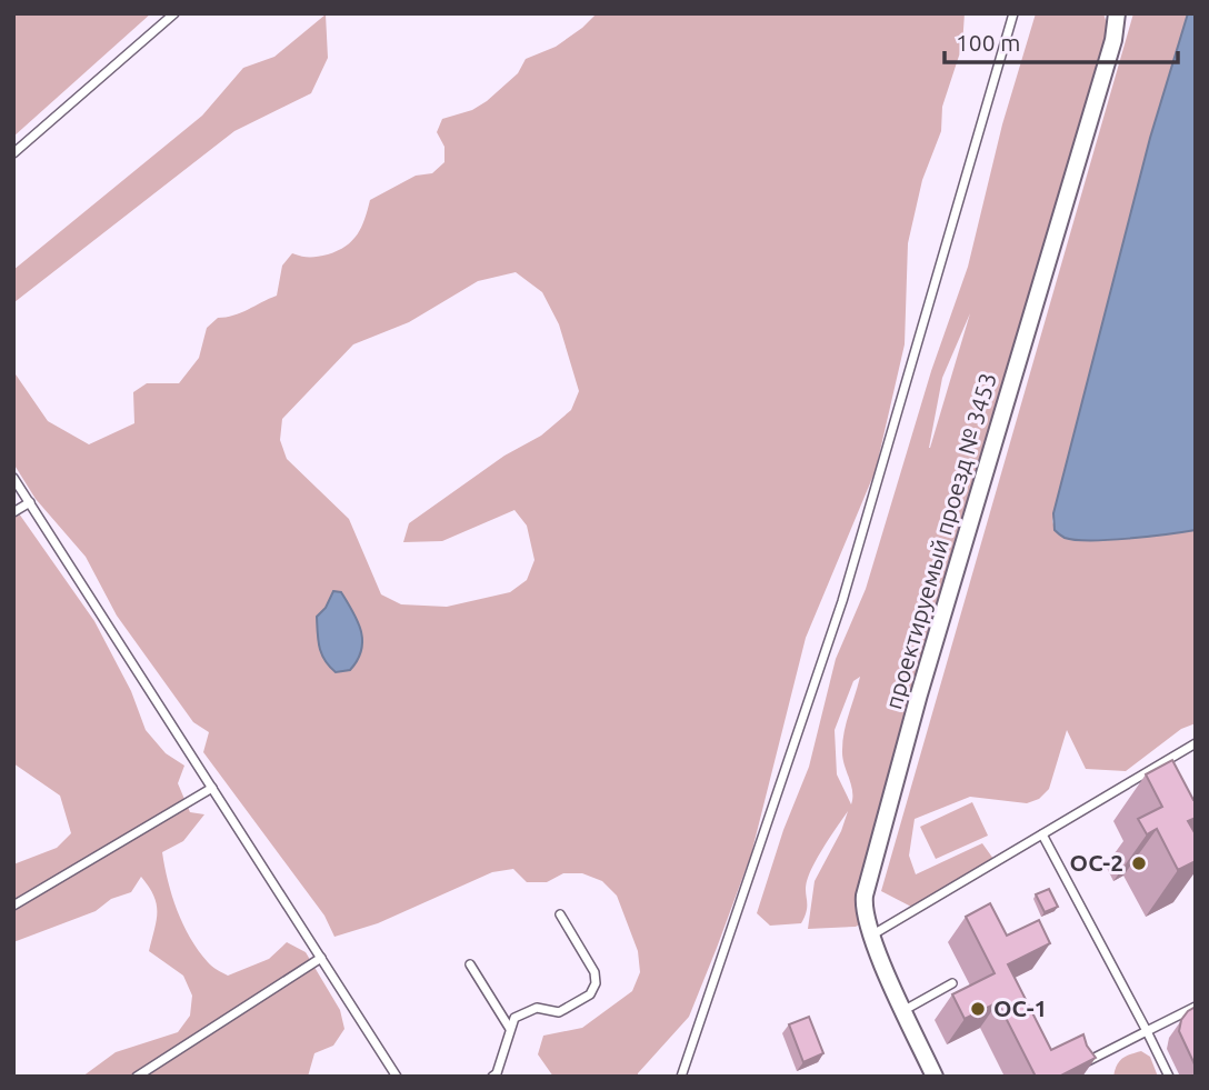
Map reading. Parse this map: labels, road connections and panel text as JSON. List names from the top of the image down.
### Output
{
  "streets": {
    "street": ["проектируемый проезд № 3453"]
  },
  "places": ["ОС-2", "ОС-1"],
  "scale_bar": "100 m"
}
